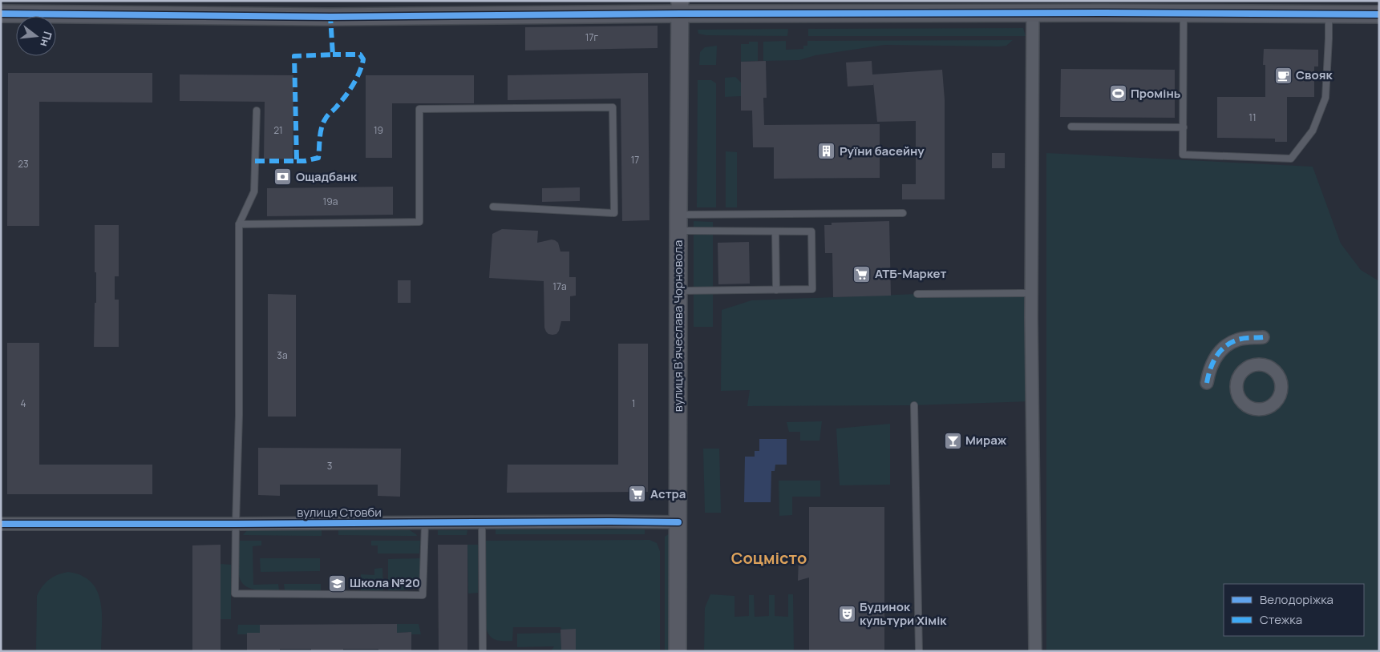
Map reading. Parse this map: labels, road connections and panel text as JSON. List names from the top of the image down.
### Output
{
  "streets": {
    "street": ["вулиця Вʼячеслава Чорновола", "вулиця Стовби"]
  },
  "crossings": [
    ["вулиця Вʼячеслава Чорновола", "вулиця Стовби"]
  ],
  "districts": ["Соцмісто"],
  "places": {
    "cafe": ["Свояк"],
    "sports": ["Промінь"],
    "building": ["Руїни басейну"],
    "bank": ["Ощадбанк"],
    "supermarket": ["АТБ-Маркет", "Астра"],
    "bar": ["Мираж"],
    "school or university": ["Школа №20"],
    "theatre": ["Будинок культури Хімік"]
  },
  "house_numbers": [
    "17г",
    "11",
    "21",
    "19",
    "17",
    "23",
    "19а",
    "17а",
    "3а",
    "4",
    "1",
    "3"
  ],
  "legend": ["Велодоріжка", "Стежка"],
  "north": "right"
}
